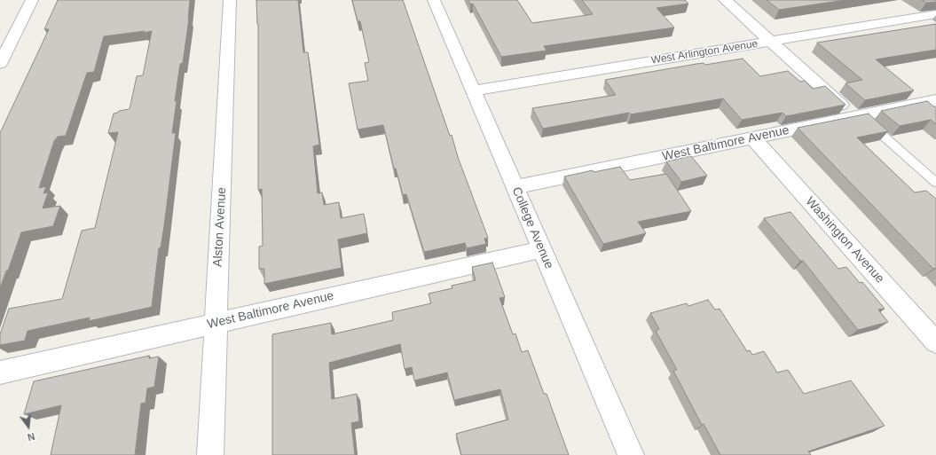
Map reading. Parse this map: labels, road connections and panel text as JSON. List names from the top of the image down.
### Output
{
  "streets": {
    "street": [
      "West Arlington Avenue",
      "West Baltimore Avenue",
      "Alston Avenue",
      "College Avenue",
      "Washington Avenue"
    ]
  },
  "crossings": [
    ["West Arlington Avenue", "College Avenue"],
    ["West Baltimore Avenue", "Alston Avenue"],
    ["West Baltimore Avenue", "College Avenue"],
    ["West Baltimore Avenue", "Washington Avenue"]
  ],
  "north": "bottom"
}
